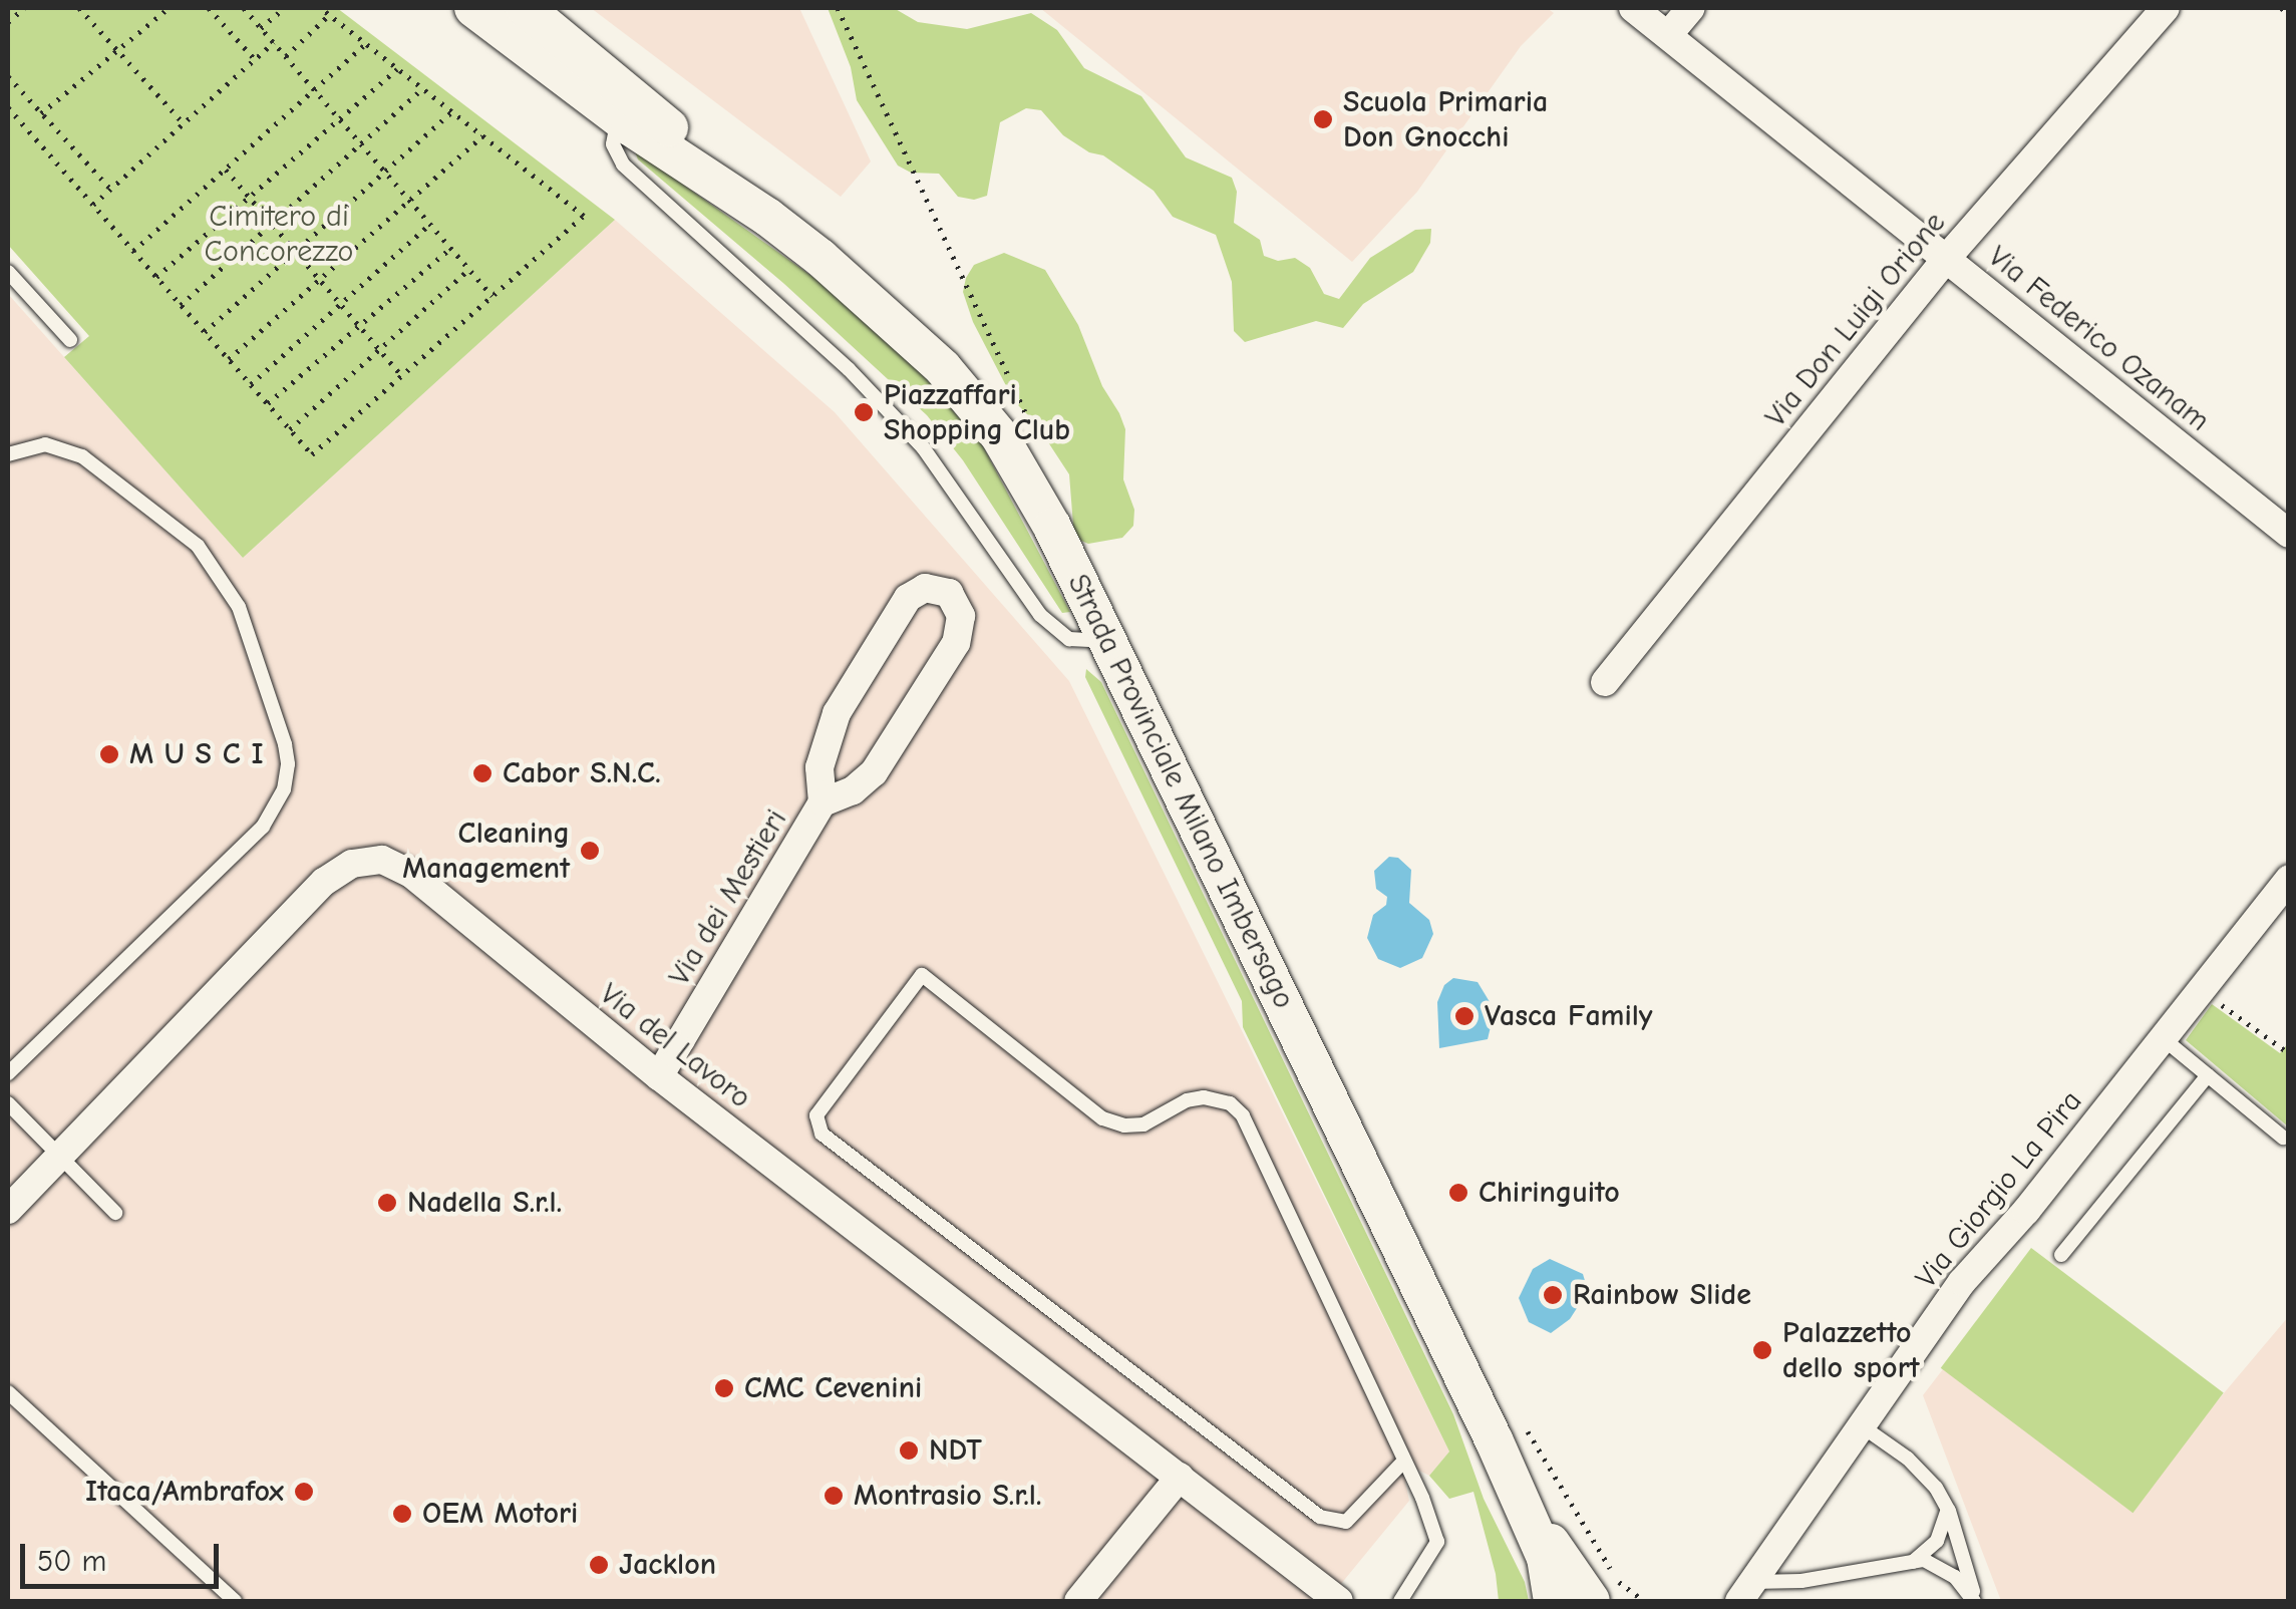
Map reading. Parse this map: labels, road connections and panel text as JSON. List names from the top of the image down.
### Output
{
  "streets": {
    "main road": ["Strada Provinciale Milano Imbersago"],
    "street": [
      "Via Don Luigi Orione",
      "Via Federico Ozanam",
      "Via dei Mestieri",
      "Via del Lavoro",
      "Via Giorgio La Pira"
    ]
  },
  "crossings": [
    ["Via Don Luigi Orione", "Via Federico Ozanam"],
    ["Via dei Mestieri", "Via del Lavoro"]
  ],
  "parks": ["Cimitero di Concorezzo"],
  "places": [
    "Scuola Primaria Don Gnocchi",
    "Piazzaffari Shopping Club",
    "M U S C I",
    "Cabor S.N.C.",
    "Cleaning Management",
    "Vasca Family",
    "Chiringuito",
    "Nadella S.r.l.",
    "Rainbow Slide",
    "Palazzetto dello sport",
    "CMC Cevenini",
    "NDT",
    "Itaca/Ambrafox",
    "Montrasio S.r.l.",
    "OEM Motori",
    "Jacklon"
  ],
  "scale_bar": "50 m"
}
